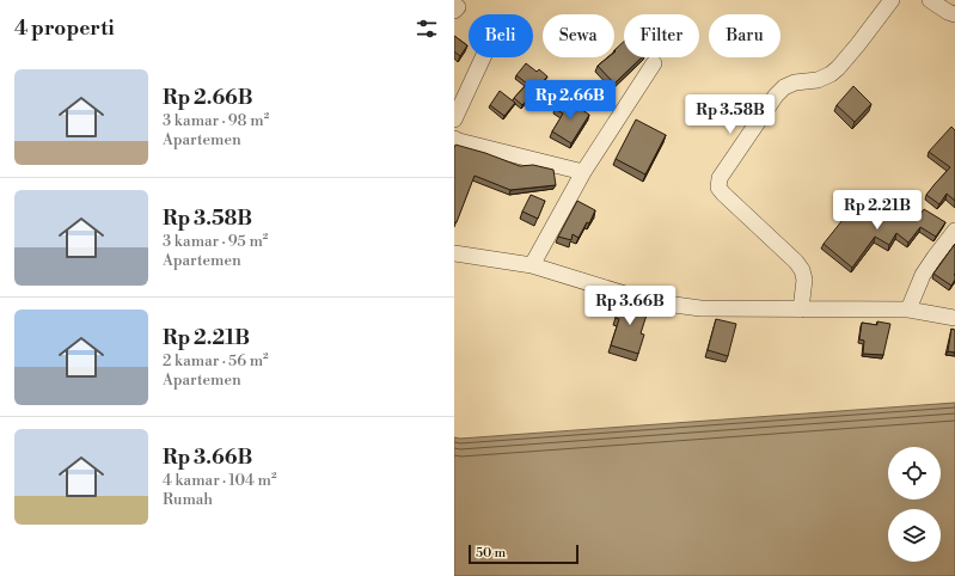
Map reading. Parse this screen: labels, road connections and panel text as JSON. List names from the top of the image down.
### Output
{
  "scale_bar": "50 m",
  "page": {
    "heading": "4 properti",
    "chip": [
      "Beli",
      "Sewa",
      "Filter",
      "Baru"
    ],
    "list": [
      {
        "name": "Rp 2.66B",
        "note": "3 kamar · 98 m² · Apartemen"
      },
      {
        "name": "Rp 3.58B",
        "note": "3 kamar · 95 m² · Apartemen"
      },
      {
        "name": "Rp 2.21B",
        "note": "2 kamar · 56 m² · Apartemen"
      },
      {
        "name": "Rp 3.66B",
        "note": "4 kamar · 104 m² · Rumah"
      }
    ],
    "price": [
      "Rp 2.66B",
      "Rp 3.58B",
      "Rp 2.21B",
      "Rp 3.66B"
    ],
    "scale": "50 m"
  }
}
